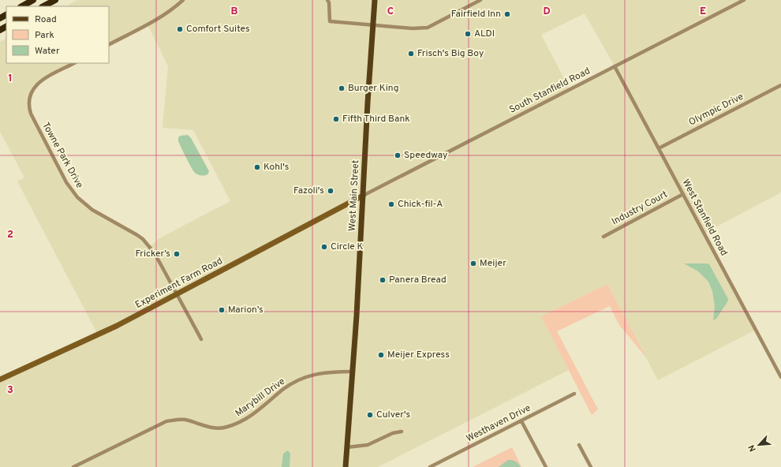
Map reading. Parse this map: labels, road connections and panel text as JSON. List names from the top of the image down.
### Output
{
  "streets": {
    "main road": ["West Main Street"],
    "street": [
      "South Stanfield Road",
      "Olympic Drive",
      "Towne Park Drive",
      "Industry Court",
      "West Stanfield Road",
      "Experiment Farm Road",
      "Marybill Drive",
      "Westhaven Drive"
    ]
  },
  "crossings": [
    ["South Stanfield Road", "West Main Street"],
    ["South Stanfield Road", "West Stanfield Road"],
    ["South Stanfield Road", "Experiment Farm Road"],
    ["Olympic Drive", "West Stanfield Road"],
    ["Towne Park Drive", "Experiment Farm Road"],
    ["West Main Street", "Experiment Farm Road"],
    ["West Main Street", "Marybill Drive"],
    ["Industry Court", "West Stanfield Road"]
  ],
  "places": [
    "Fairfield Inn",
    "Comfort Suites",
    "ALDI",
    "Frisch's Big Boy",
    "Burger King",
    "Fifth Third Bank",
    "Speedway",
    "Kohl's",
    "Fazoli's",
    "Chick-fil-A",
    "Circle K",
    "Fricker’s",
    "Meijer",
    "Panera Bread",
    "Marion’s",
    "Meijer Express",
    "Culver's"
  ],
  "legend": ["Road", "Park", "Water"],
  "north": "bottom left",
  "grid": {
    "columns": [
      "B",
      "C",
      "D",
      "E"
    ],
    "rows": ["1", "2", "3"]
  }
}
